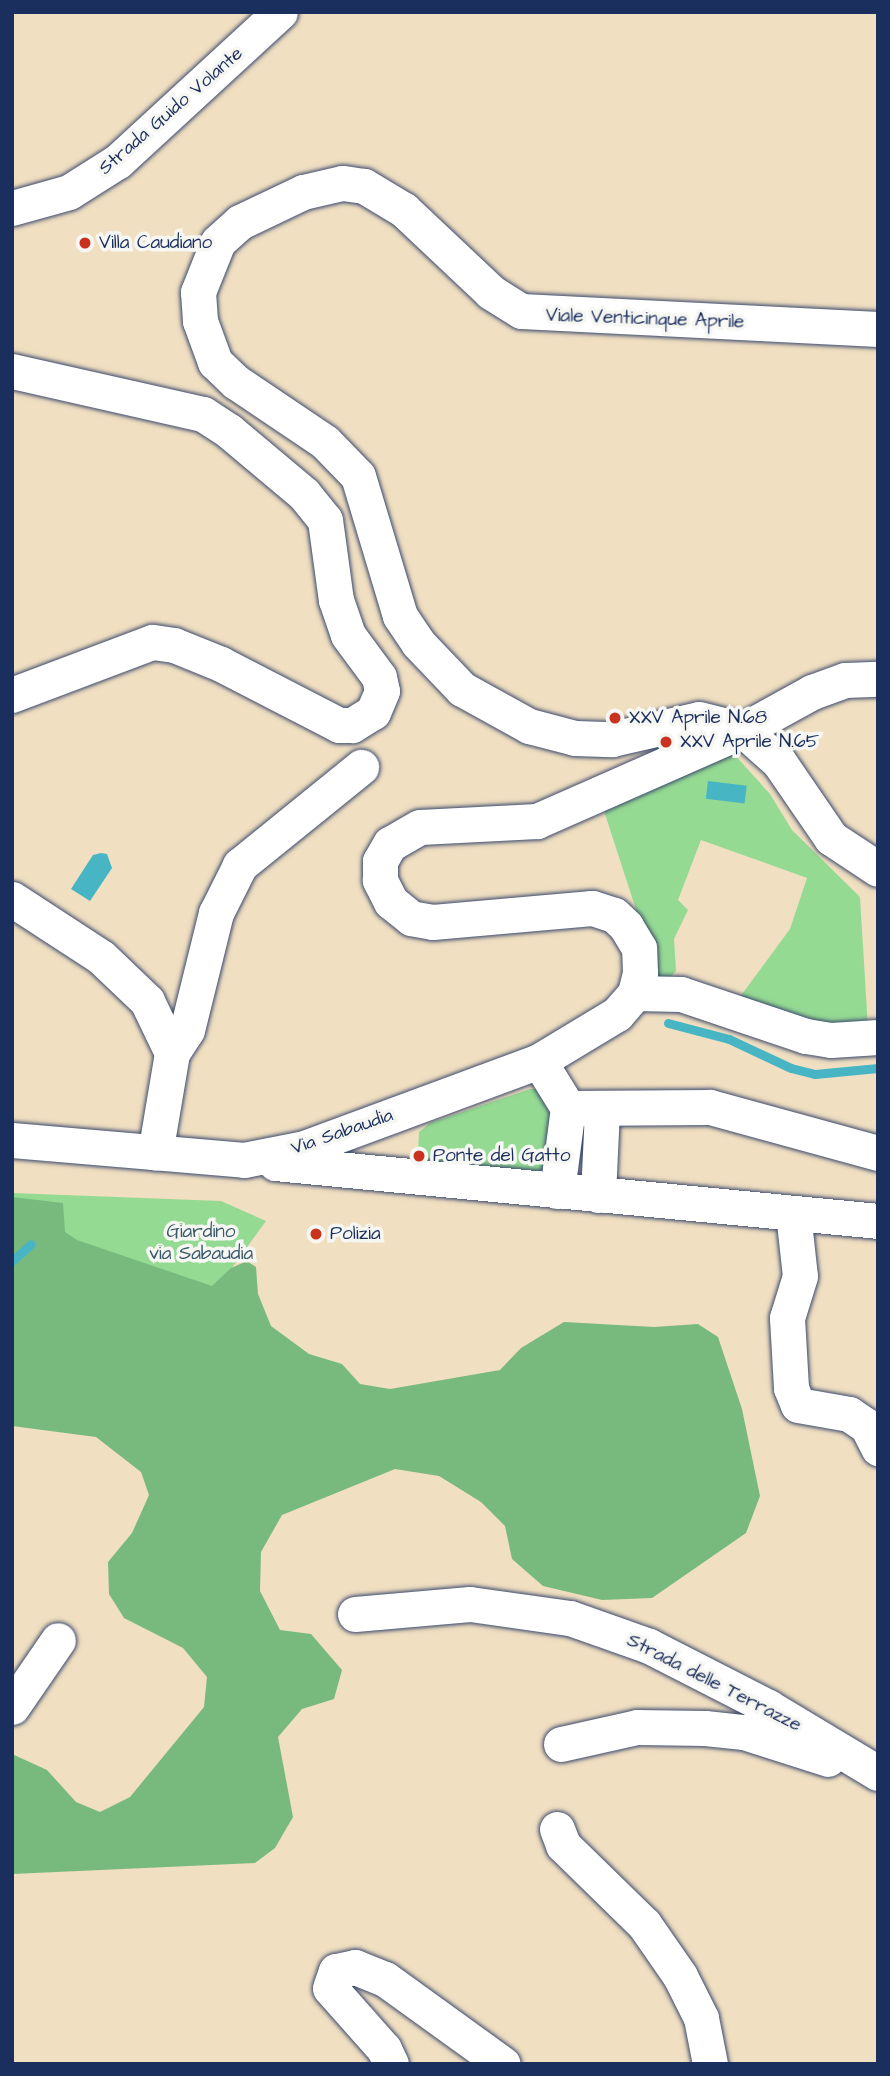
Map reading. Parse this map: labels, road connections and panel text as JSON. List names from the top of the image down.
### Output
{
  "streets": {
    "street": [
      "Strada Guido Volante",
      "Viale Venticinque Aprile",
      "Via Sabaudia",
      "Strada delle Terrazze"
    ]
  },
  "parks": ["Giardino via Sabaudia"],
  "places": [
    "Villa Caudiano",
    "XXV Aprile N.68",
    "XXV Aprile N.65",
    "Ponte del Gatto",
    "Polizia"
  ]
}
